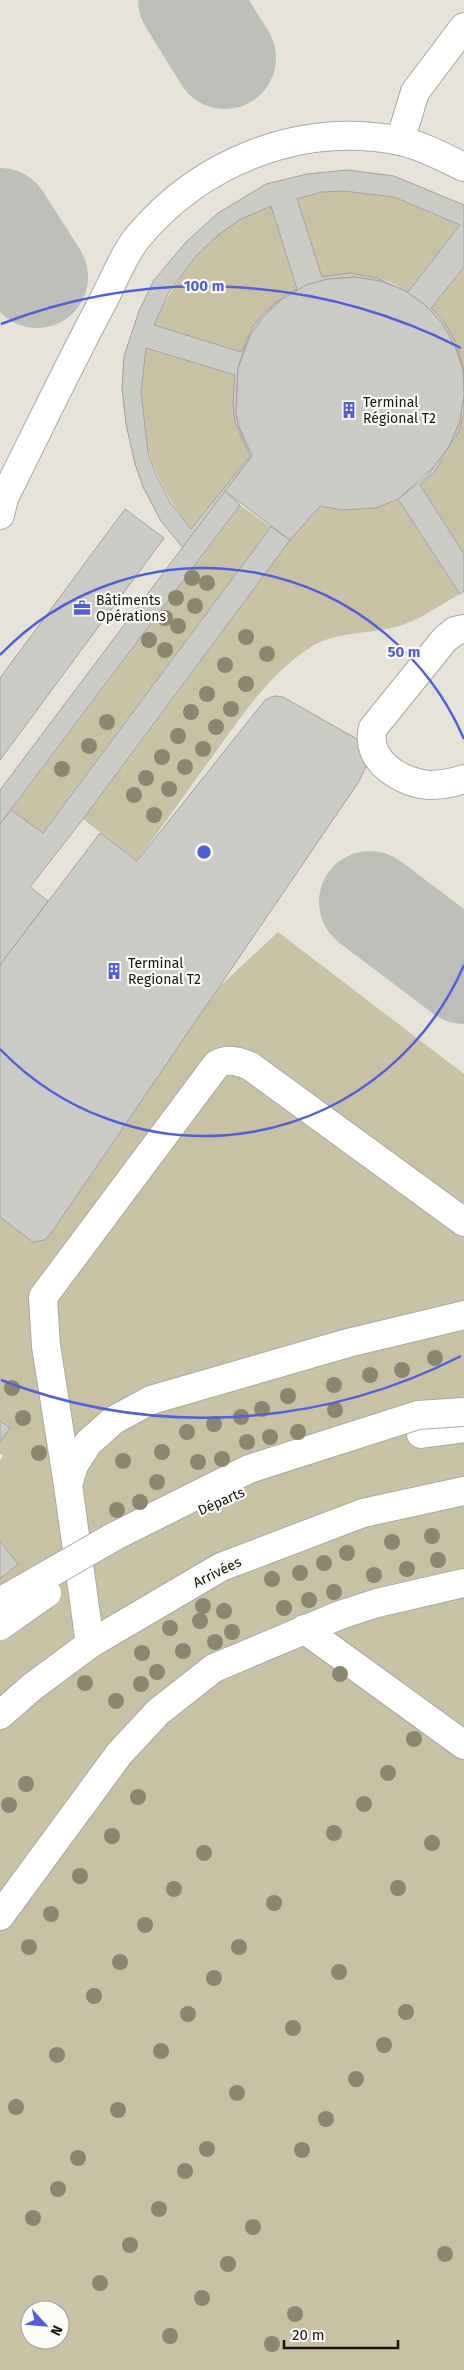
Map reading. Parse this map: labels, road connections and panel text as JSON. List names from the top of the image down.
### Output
{
  "streets": {
    "lane": ["Départs", "Arrivées"]
  },
  "places": {
    "building": ["Terminal Régional T2", "Terminal Regional T2"],
    "office": ["Bâtiments Opérations"]
  },
  "scale_bar": "20 m",
  "north": "bottom right",
  "rings": ["100 m", "50 m"]
}
